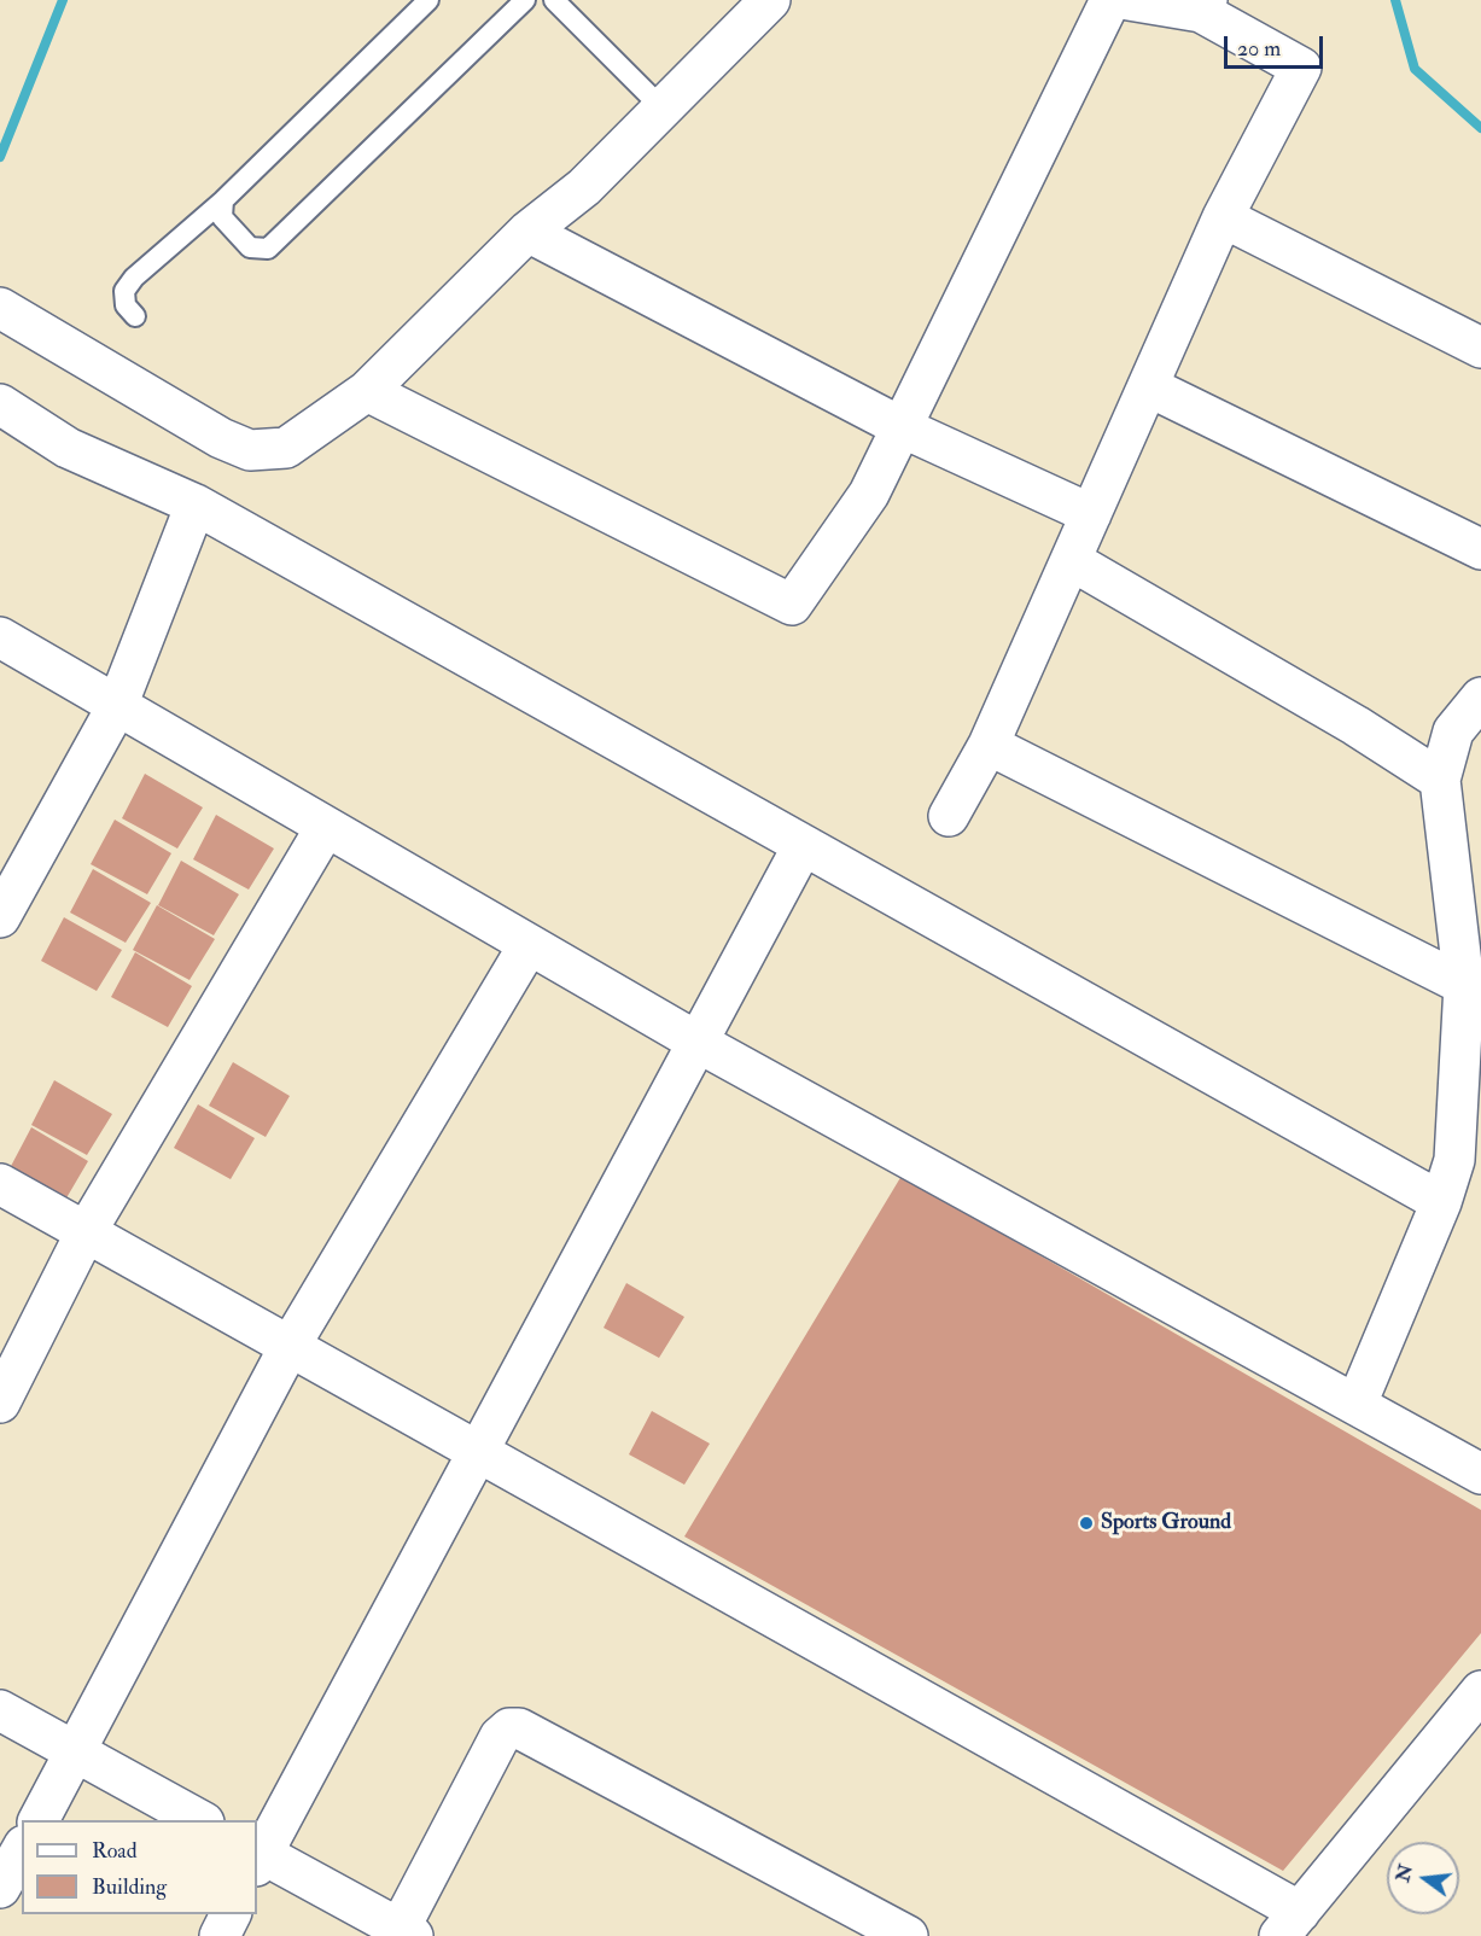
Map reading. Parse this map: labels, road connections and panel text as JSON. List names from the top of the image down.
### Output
{
  "places": ["Sports Ground"],
  "legend": ["Road", "Building"],
  "scale_bar": "20 m",
  "north": "left"
}
